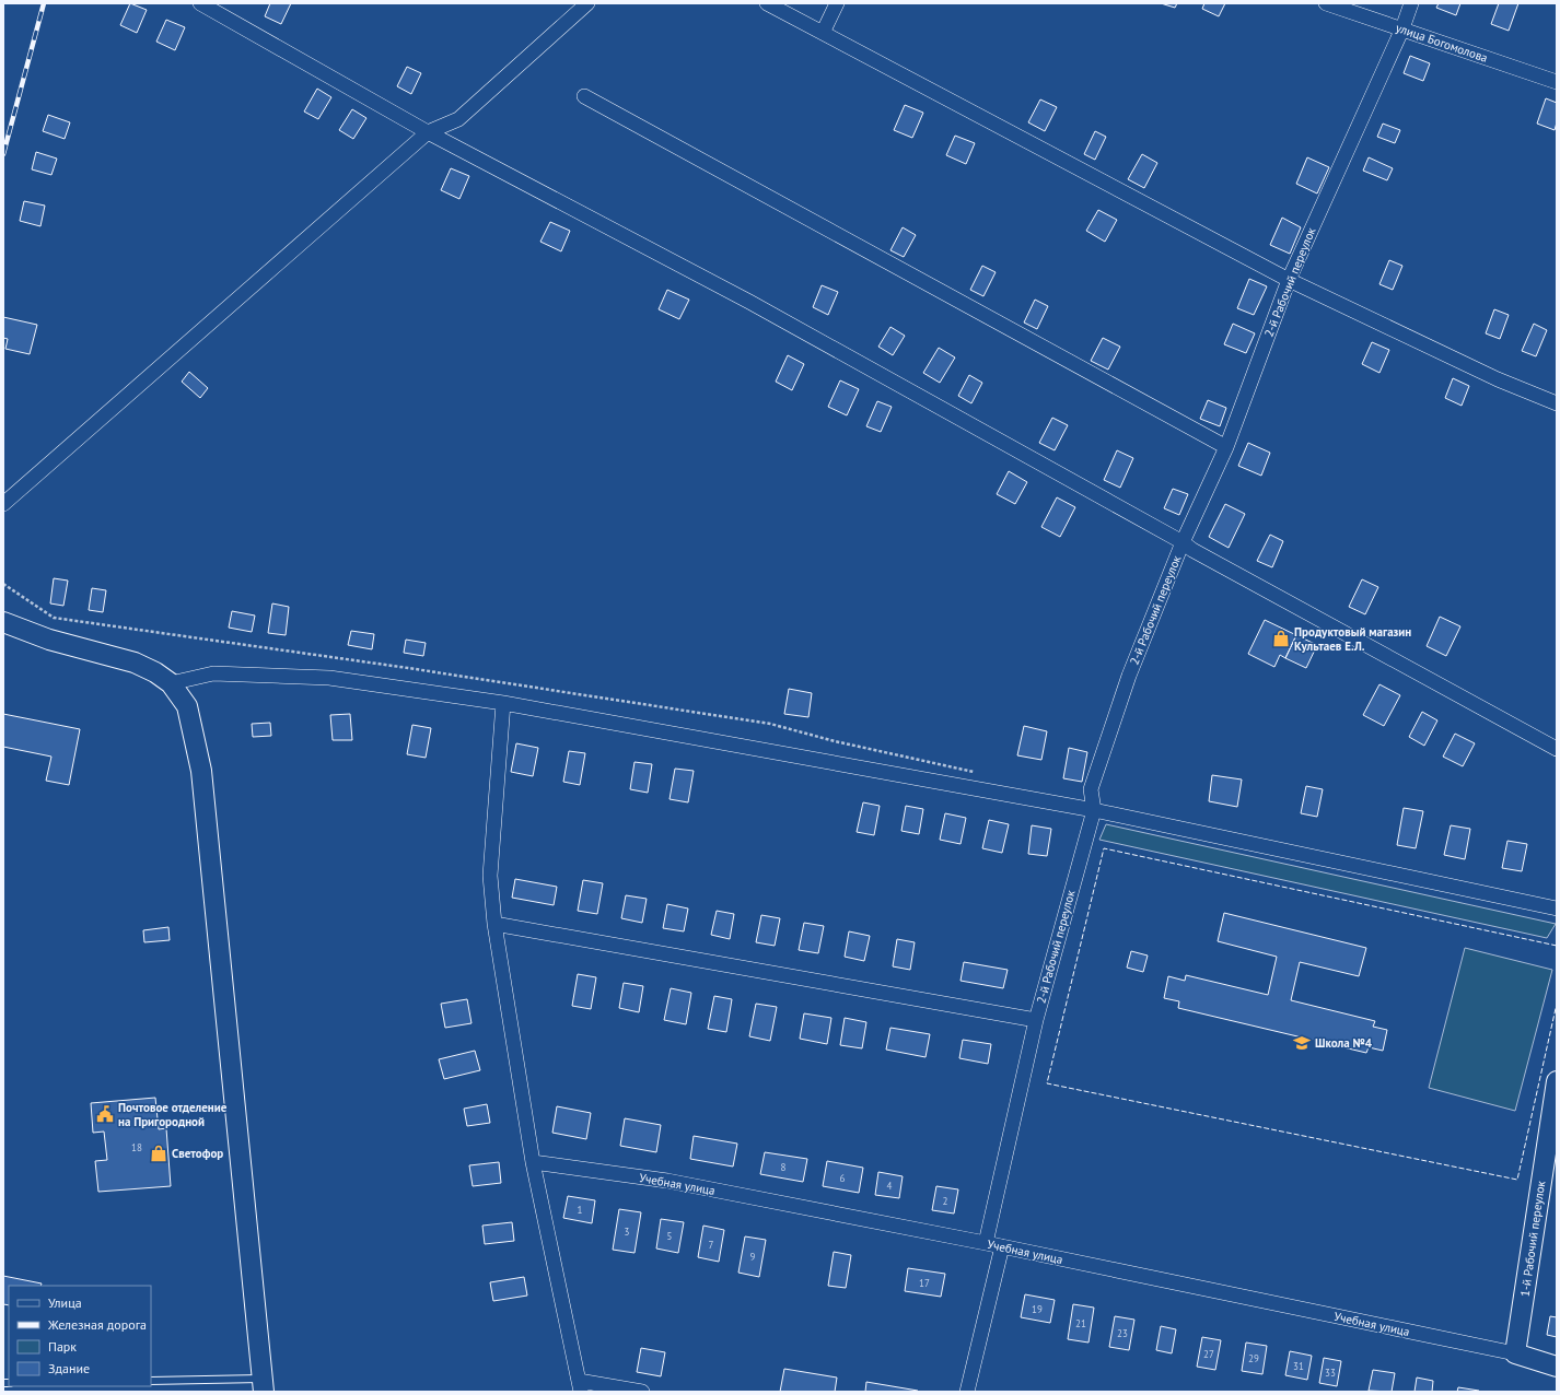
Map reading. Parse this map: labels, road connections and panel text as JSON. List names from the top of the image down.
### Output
{
  "streets": {
    "street": [
      "улица Богомолова",
      "2-й Рабочий переулок",
      "Учебная улица",
      "1-й Рабочий переулок"
    ]
  },
  "crossings": [
    ["улица Богомолова", "2-й Рабочий переулок"],
    ["2-й Рабочий переулок", "Учебная улица"],
    ["Учебная улица", "1-й Рабочий переулок"]
  ],
  "places": {
    "shop": ["Продуктовый магазин Культаев Е.Л.", "Светофор"],
    "school or university": ["Школа №4"],
    "public building": ["Почтовое отделение на Пригородной"]
  },
  "house_numbers": [
    "18",
    "8",
    "6",
    "4",
    "2",
    "1",
    "3",
    "5",
    "7",
    "9",
    "17",
    "19",
    "21",
    "23",
    "27",
    "29",
    "31",
    "33"
  ],
  "legend": [
    "Улица",
    "Железная дорога",
    "Парк",
    "Здание"
  ]
}
